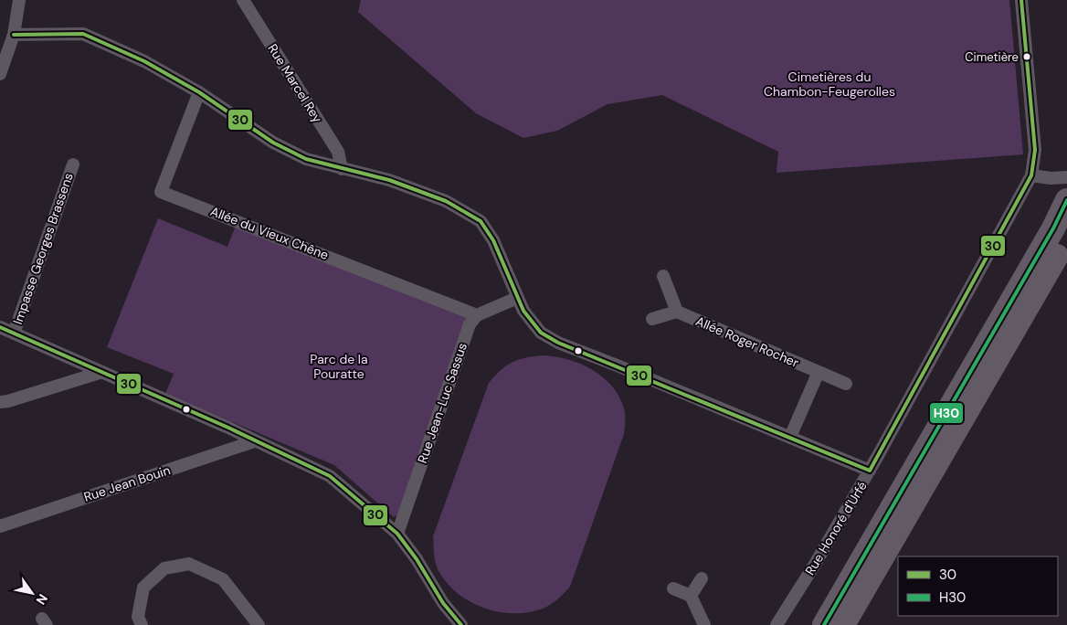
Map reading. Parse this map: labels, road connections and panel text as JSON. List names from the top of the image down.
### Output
{
  "streets": {
    "street": [
      "Rue Marcel Rey",
      "Allée du Vieux Chêne",
      "Impasse Georges Brassens",
      "Allée Roger Rocher",
      "Rue Jean-Luc Sassus",
      "Rue Jean Bouin",
      "Rue Honoré d'Urfé"
    ]
  },
  "crossings": [
    ["Allée du Vieux Chêne", "Rue Jean-Luc Sassus"]
  ],
  "parks": ["Cimetières du Chambon-Feugerolles", "Parc de la Pouratte"],
  "places": ["Cimetière"],
  "lines": ["transit line 30", "transit line H30"],
  "legend": ["30", "H30"],
  "north": "bottom right"
}
